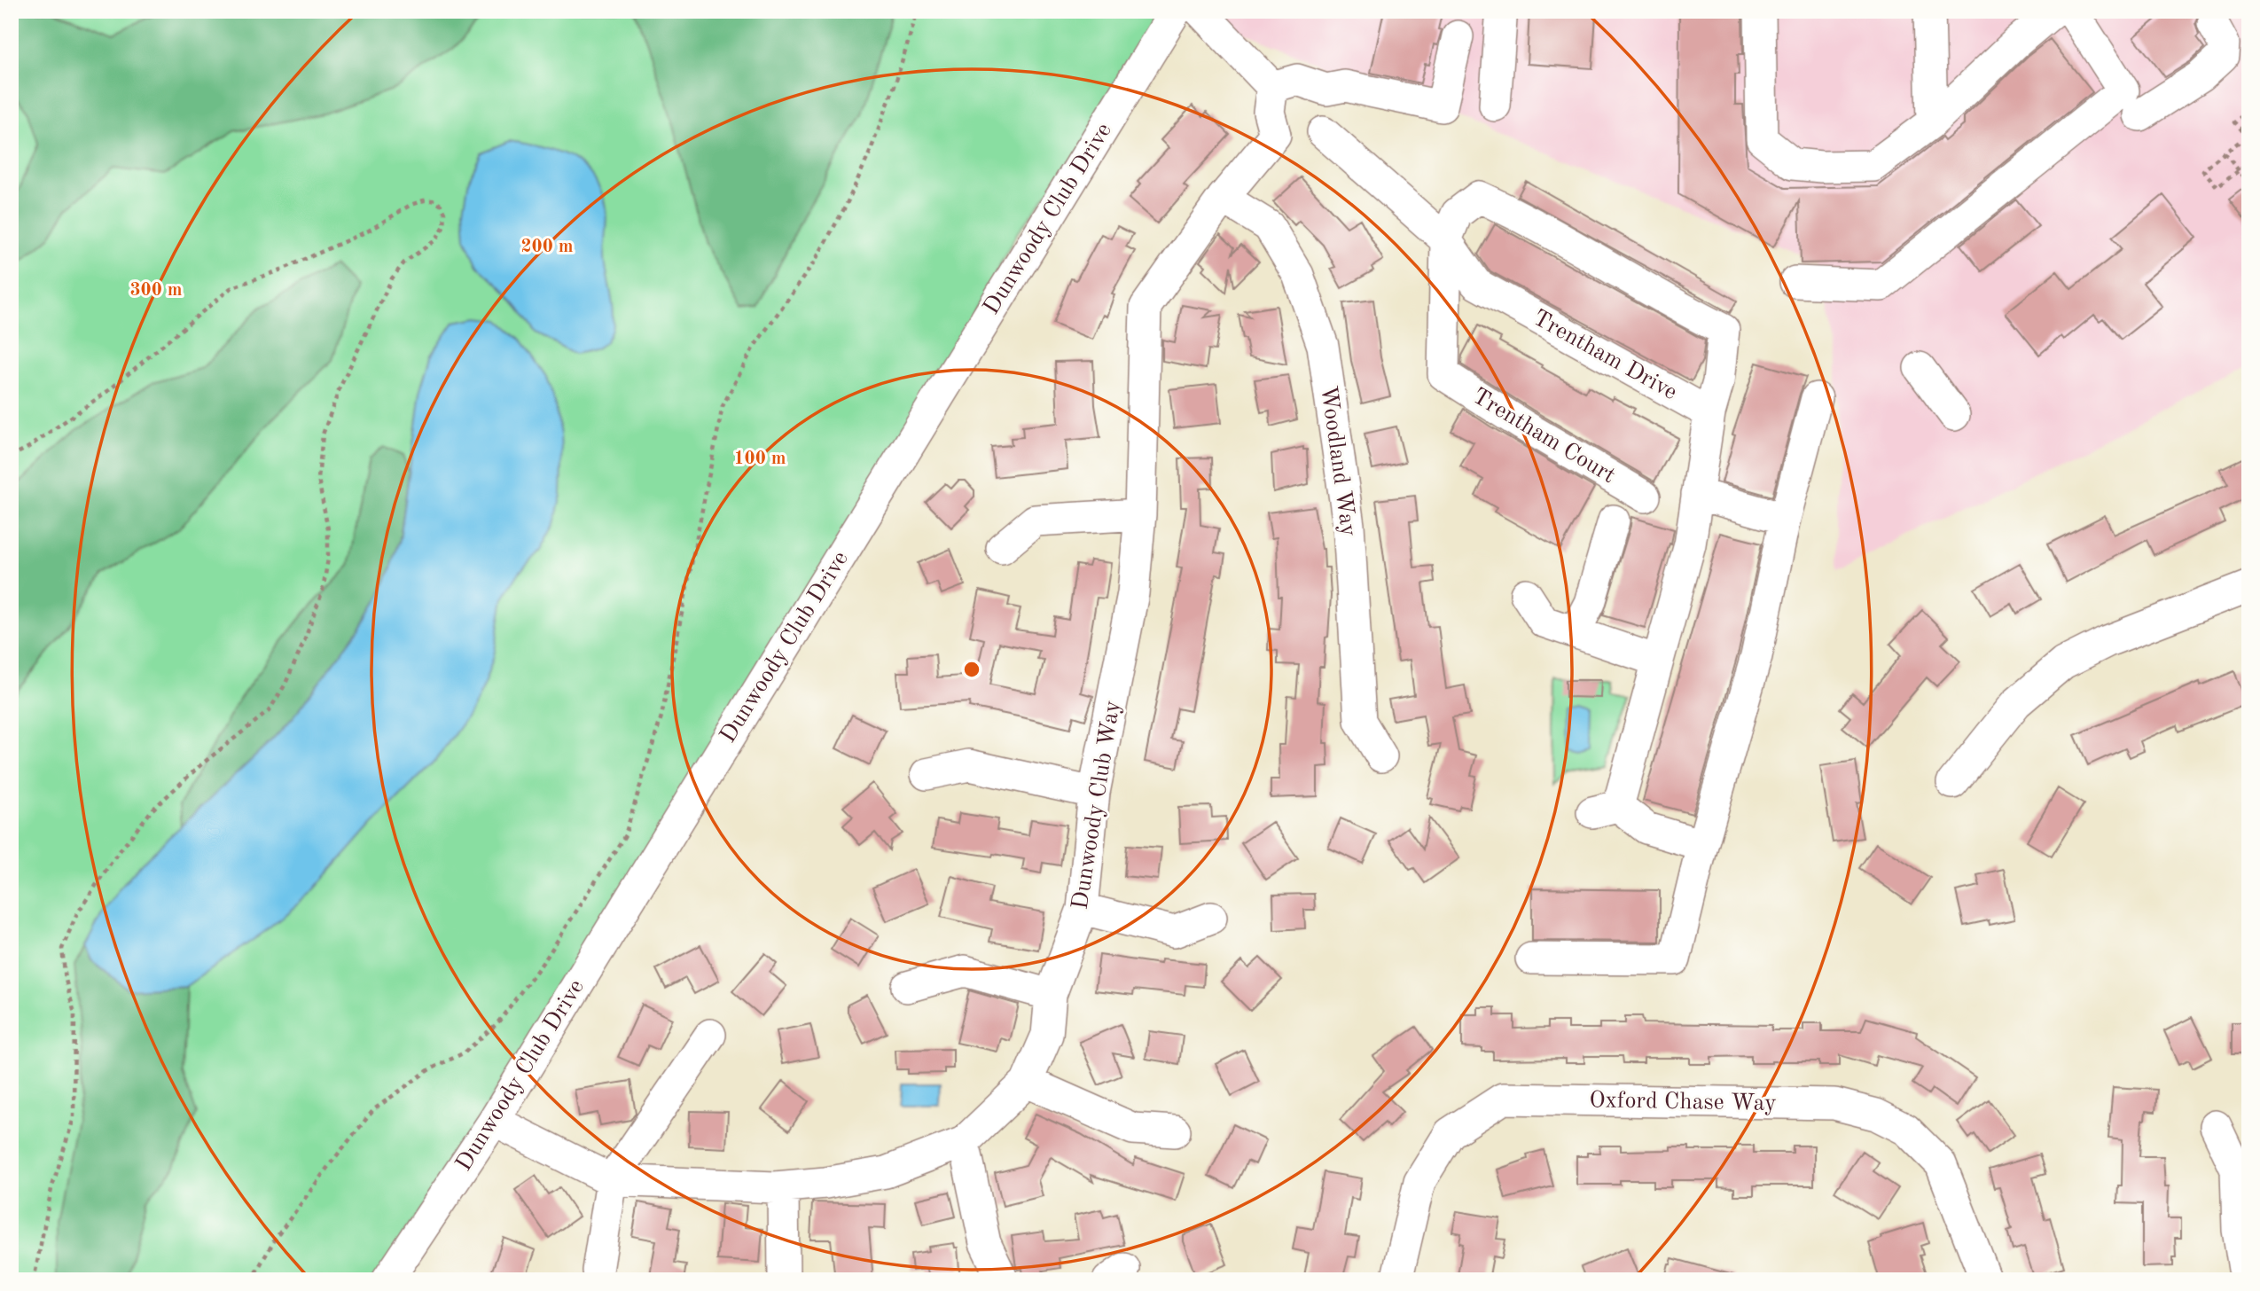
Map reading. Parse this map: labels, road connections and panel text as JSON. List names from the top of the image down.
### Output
{
  "streets": {
    "street": [
      "Dunwoody Club Drive",
      "Trentham Drive",
      "Trentham Court",
      "Woodland Way",
      "Dunwoody Club Way",
      "Oxford Chase Way"
    ]
  },
  "crossings": [
    ["Dunwoody Club Drive", "Dunwoody Club Way"],
    ["Trentham Drive", "Trentham Court"],
    ["Trentham Drive", "Dunwoody Club Way"],
    ["Woodland Way", "Dunwoody Club Way"]
  ],
  "rings": ["200 m", "300 m", "100 m"]
}
